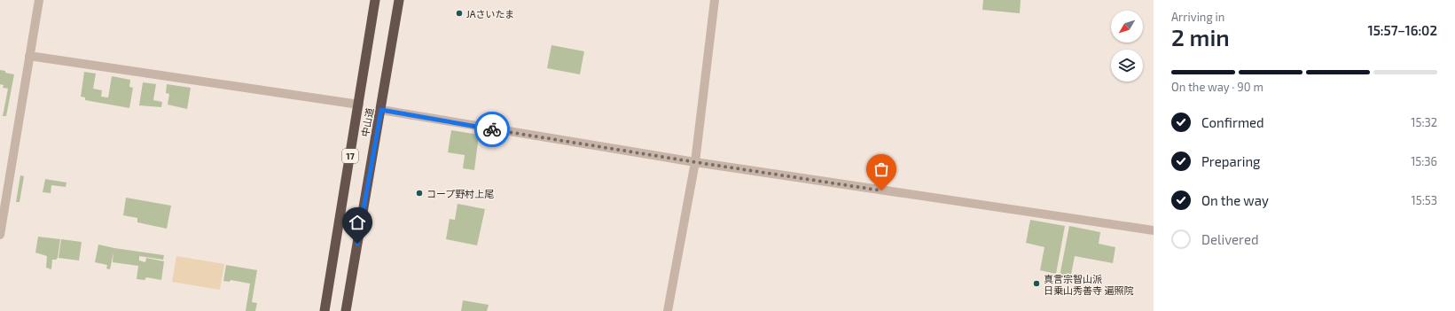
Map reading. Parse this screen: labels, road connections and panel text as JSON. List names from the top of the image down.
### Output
{
  "streets": {
    "highway": ["中山道", "17"]
  },
  "places": ["JAさいたま", "コープ野村上尾", "真言宗智山派 日乗山秀善寺 遍照院"],
  "north": "bottom left",
  "page": {
    "heading": ["2 min", "Arriving in", "15:57–16:02"],
    "bar": "On the way · 90 m",
    "list": [
      ["Confirmed", "15:32"],
      ["Preparing", "15:36"],
      ["On the way", "15:53"],
      "Delivered"
    ]
  }
}
